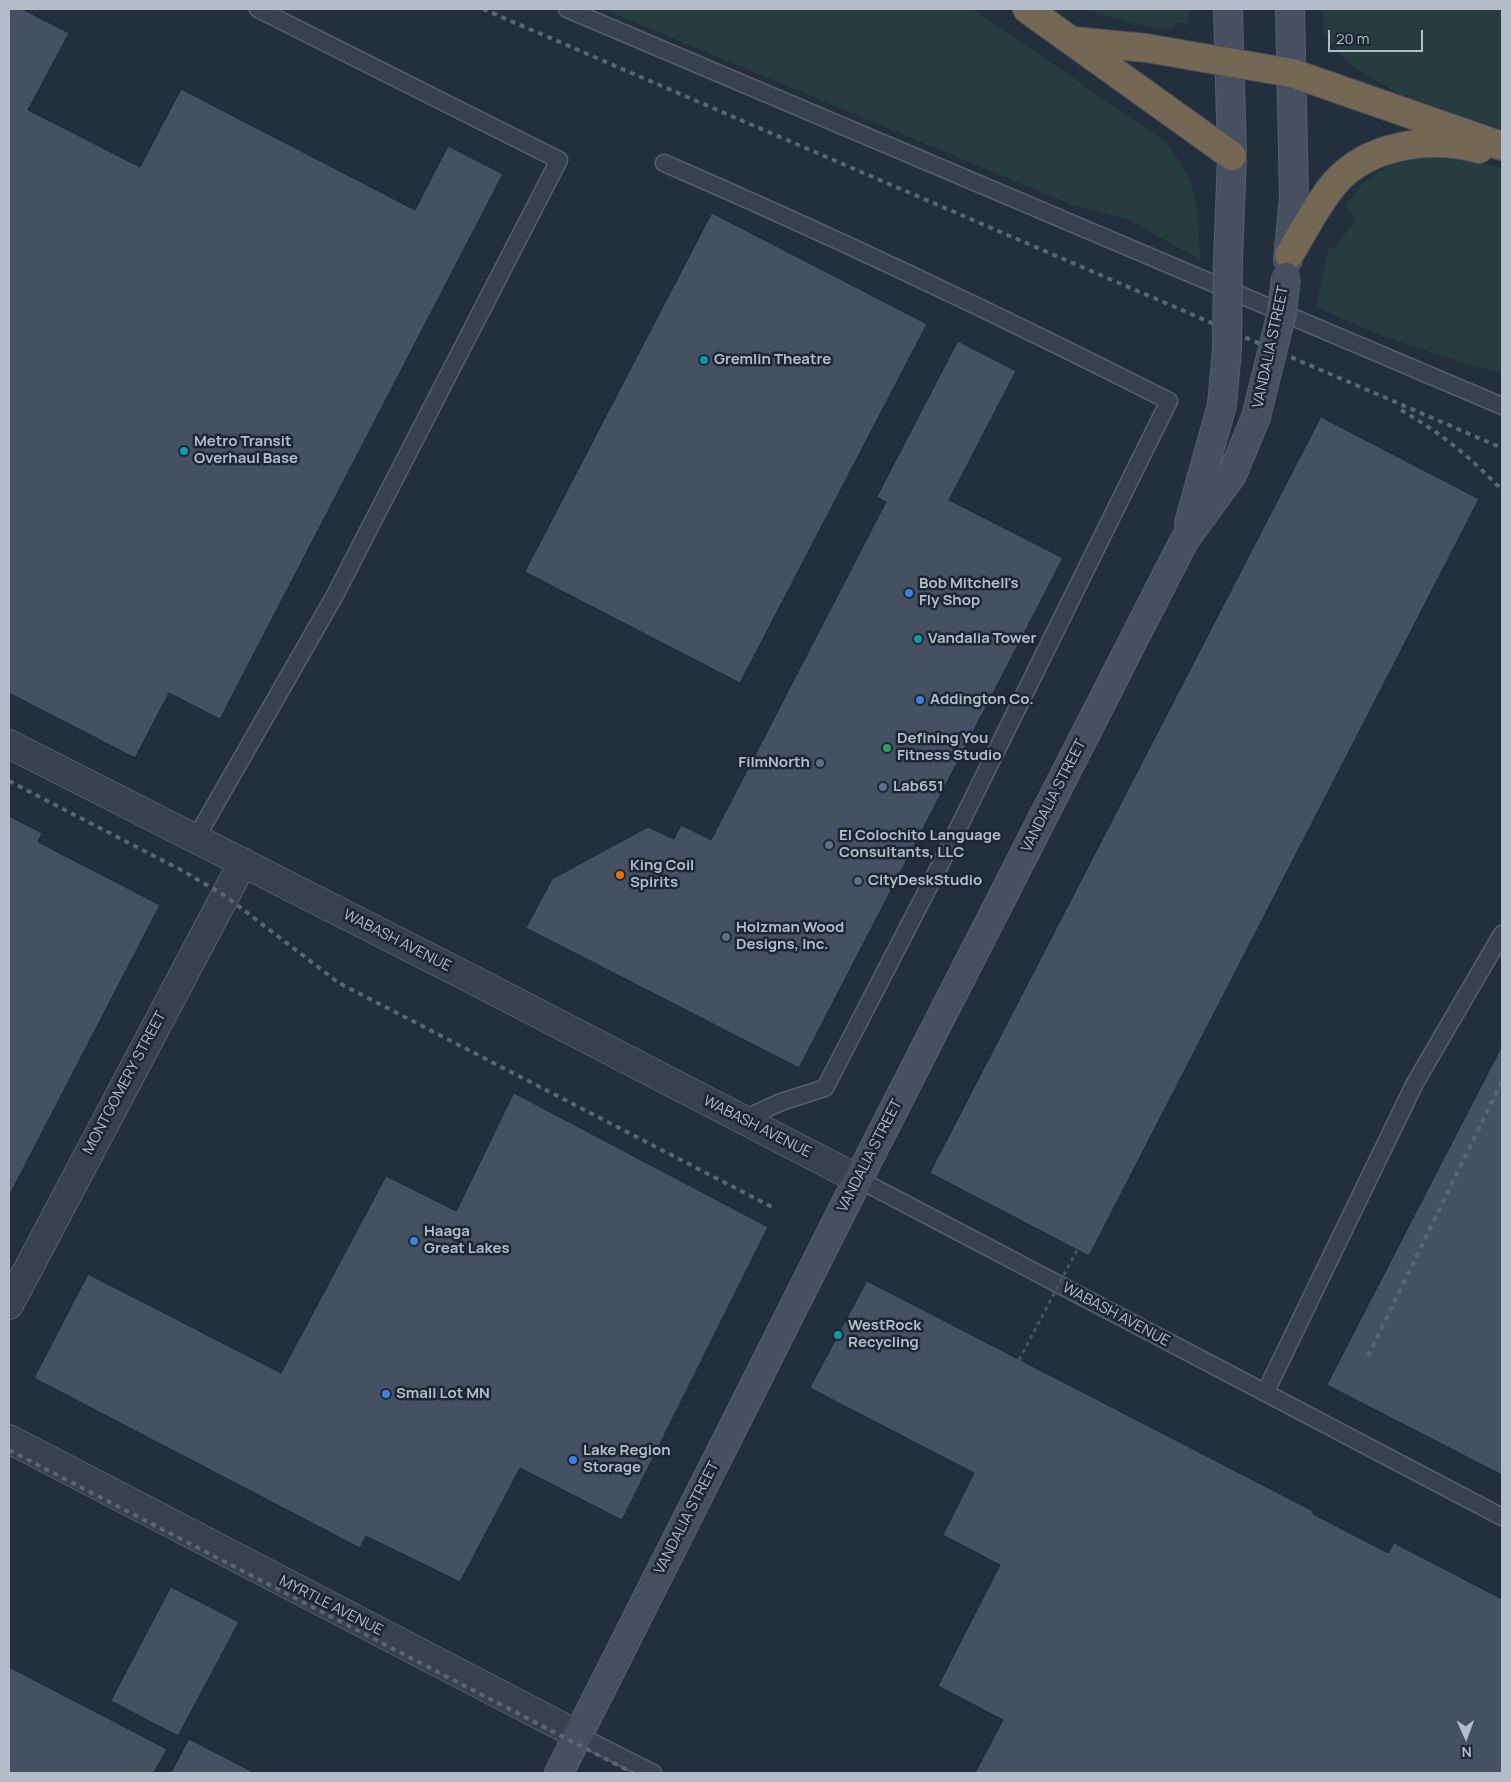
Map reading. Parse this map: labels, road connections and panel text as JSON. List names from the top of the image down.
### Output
{
  "streets": {
    "main road": ["VANDALIA STREET"],
    "street": ["WABASH AVENUE", "MONTGOMERY STREET", "MYRTLE AVENUE"]
  },
  "crossings": [
    ["VANDALIA STREET", "WABASH AVENUE"],
    ["VANDALIA STREET", "MYRTLE AVENUE"],
    ["WABASH AVENUE", "MONTGOMERY STREET"]
  ],
  "places": [
    "Gremlin Theatre",
    "Metro Transit Overhaul Base",
    "Bob Mitchell's Fly Shop",
    "Vandalia Tower",
    "Addington Co.",
    "Defining You Fitness Studio",
    "FilmNorth",
    "Lab651",
    "El Colochito Language Consultants, LLC",
    "King Coil Spirits",
    "CityDeskStudio",
    "Holzman Wood Designs, Inc.",
    "Haaga Great Lakes",
    "WestRock Recycling",
    "Small Lot MN",
    "Lake Region Storage"
  ],
  "scale_bar": "20 m",
  "north": "bottom"
}
